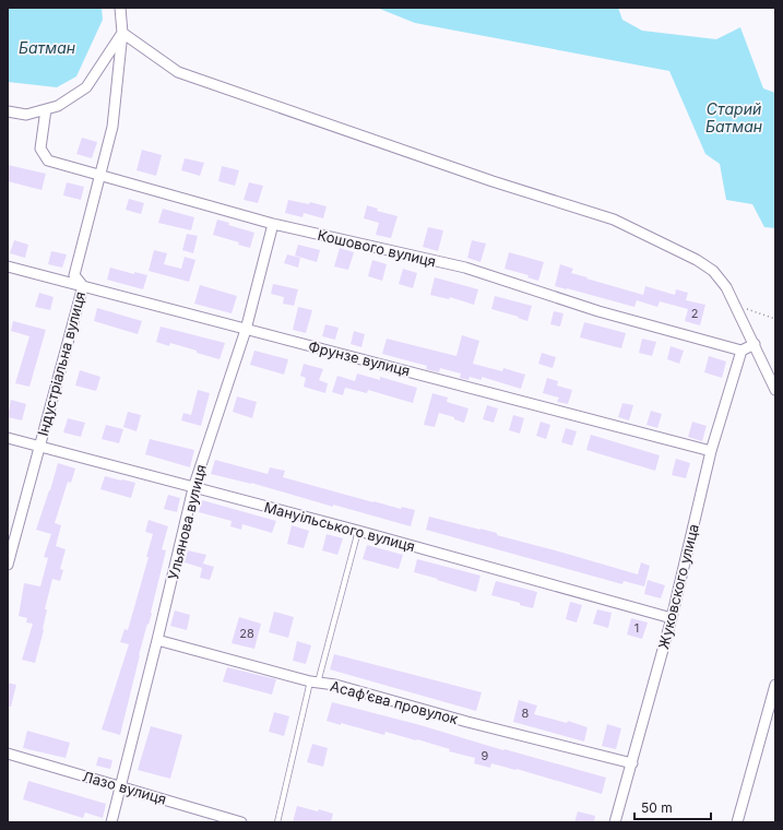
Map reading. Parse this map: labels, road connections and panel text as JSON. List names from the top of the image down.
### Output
{
  "streets": {
    "street": [
      "Кошового вулиця",
      "Фрунзе вулиця",
      "Індустріальна вулиця",
      "Ульянова вулиця",
      "Мануільського вулиця",
      "Жуковского улица",
      "Асаф’єва провулок",
      "Лазо вулиця"
    ]
  },
  "crossings": [
    ["Кошового вулиця", "Індустріальна вулиця"],
    ["Кошового вулиця", "Ульянова вулиця"],
    ["Кошового вулиця", "Жуковского улица"],
    ["Фрунзе вулиця", "Індустріальна вулиця"],
    ["Фрунзе вулиця", "Ульянова вулиця"],
    ["Фрунзе вулиця", "Жуковского улица"],
    ["Індустріальна вулиця", "Мануільського вулиця"],
    ["Ульянова вулиця", "Мануільського вулиця"],
    ["Ульянова вулиця", "Асаф’єва провулок"],
    ["Ульянова вулиця", "Лазо вулиця"],
    ["Мануільського вулиця", "Жуковского улица"],
    ["Жуковского улица", "Асаф’єва провулок"]
  ],
  "water": ["Батман", "Старий Батман"],
  "house_numbers": [
    "2",
    "1",
    "28",
    "8",
    "9"
  ],
  "scale_bar": "50 m"
}
